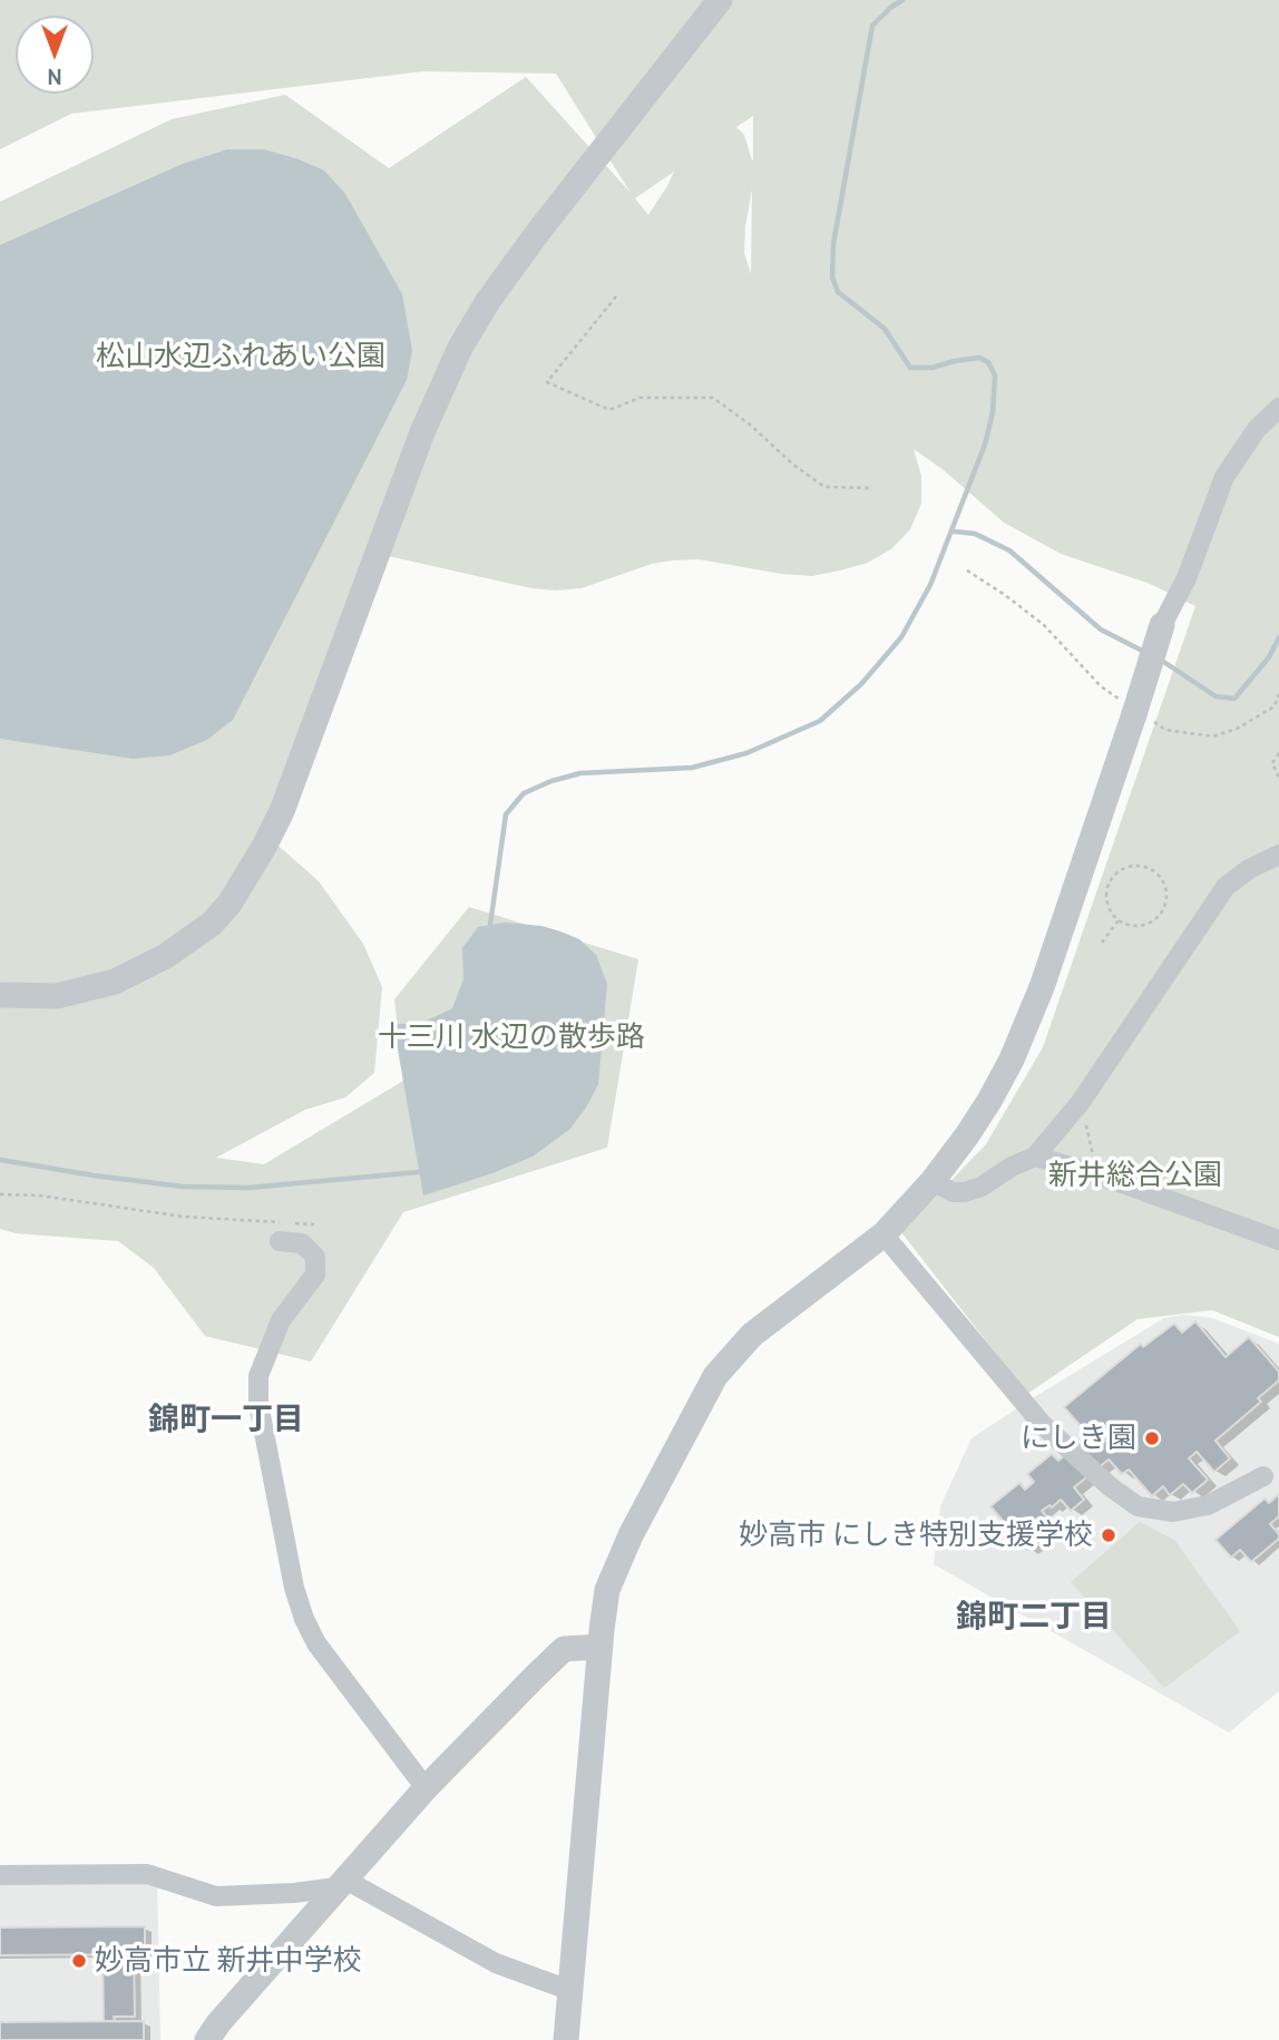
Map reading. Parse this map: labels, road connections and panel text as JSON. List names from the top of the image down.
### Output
{
  "districts": ["錦町一丁目", "錦町二丁目"],
  "parks": ["松山水辺ふれあい公園", "十三川 水辺の散歩路", "新井総合公園"],
  "places": ["にしき園", "妙高市 にしき特別支援学校", "妙高市立 新井中学校"],
  "north": "bottom"
}
